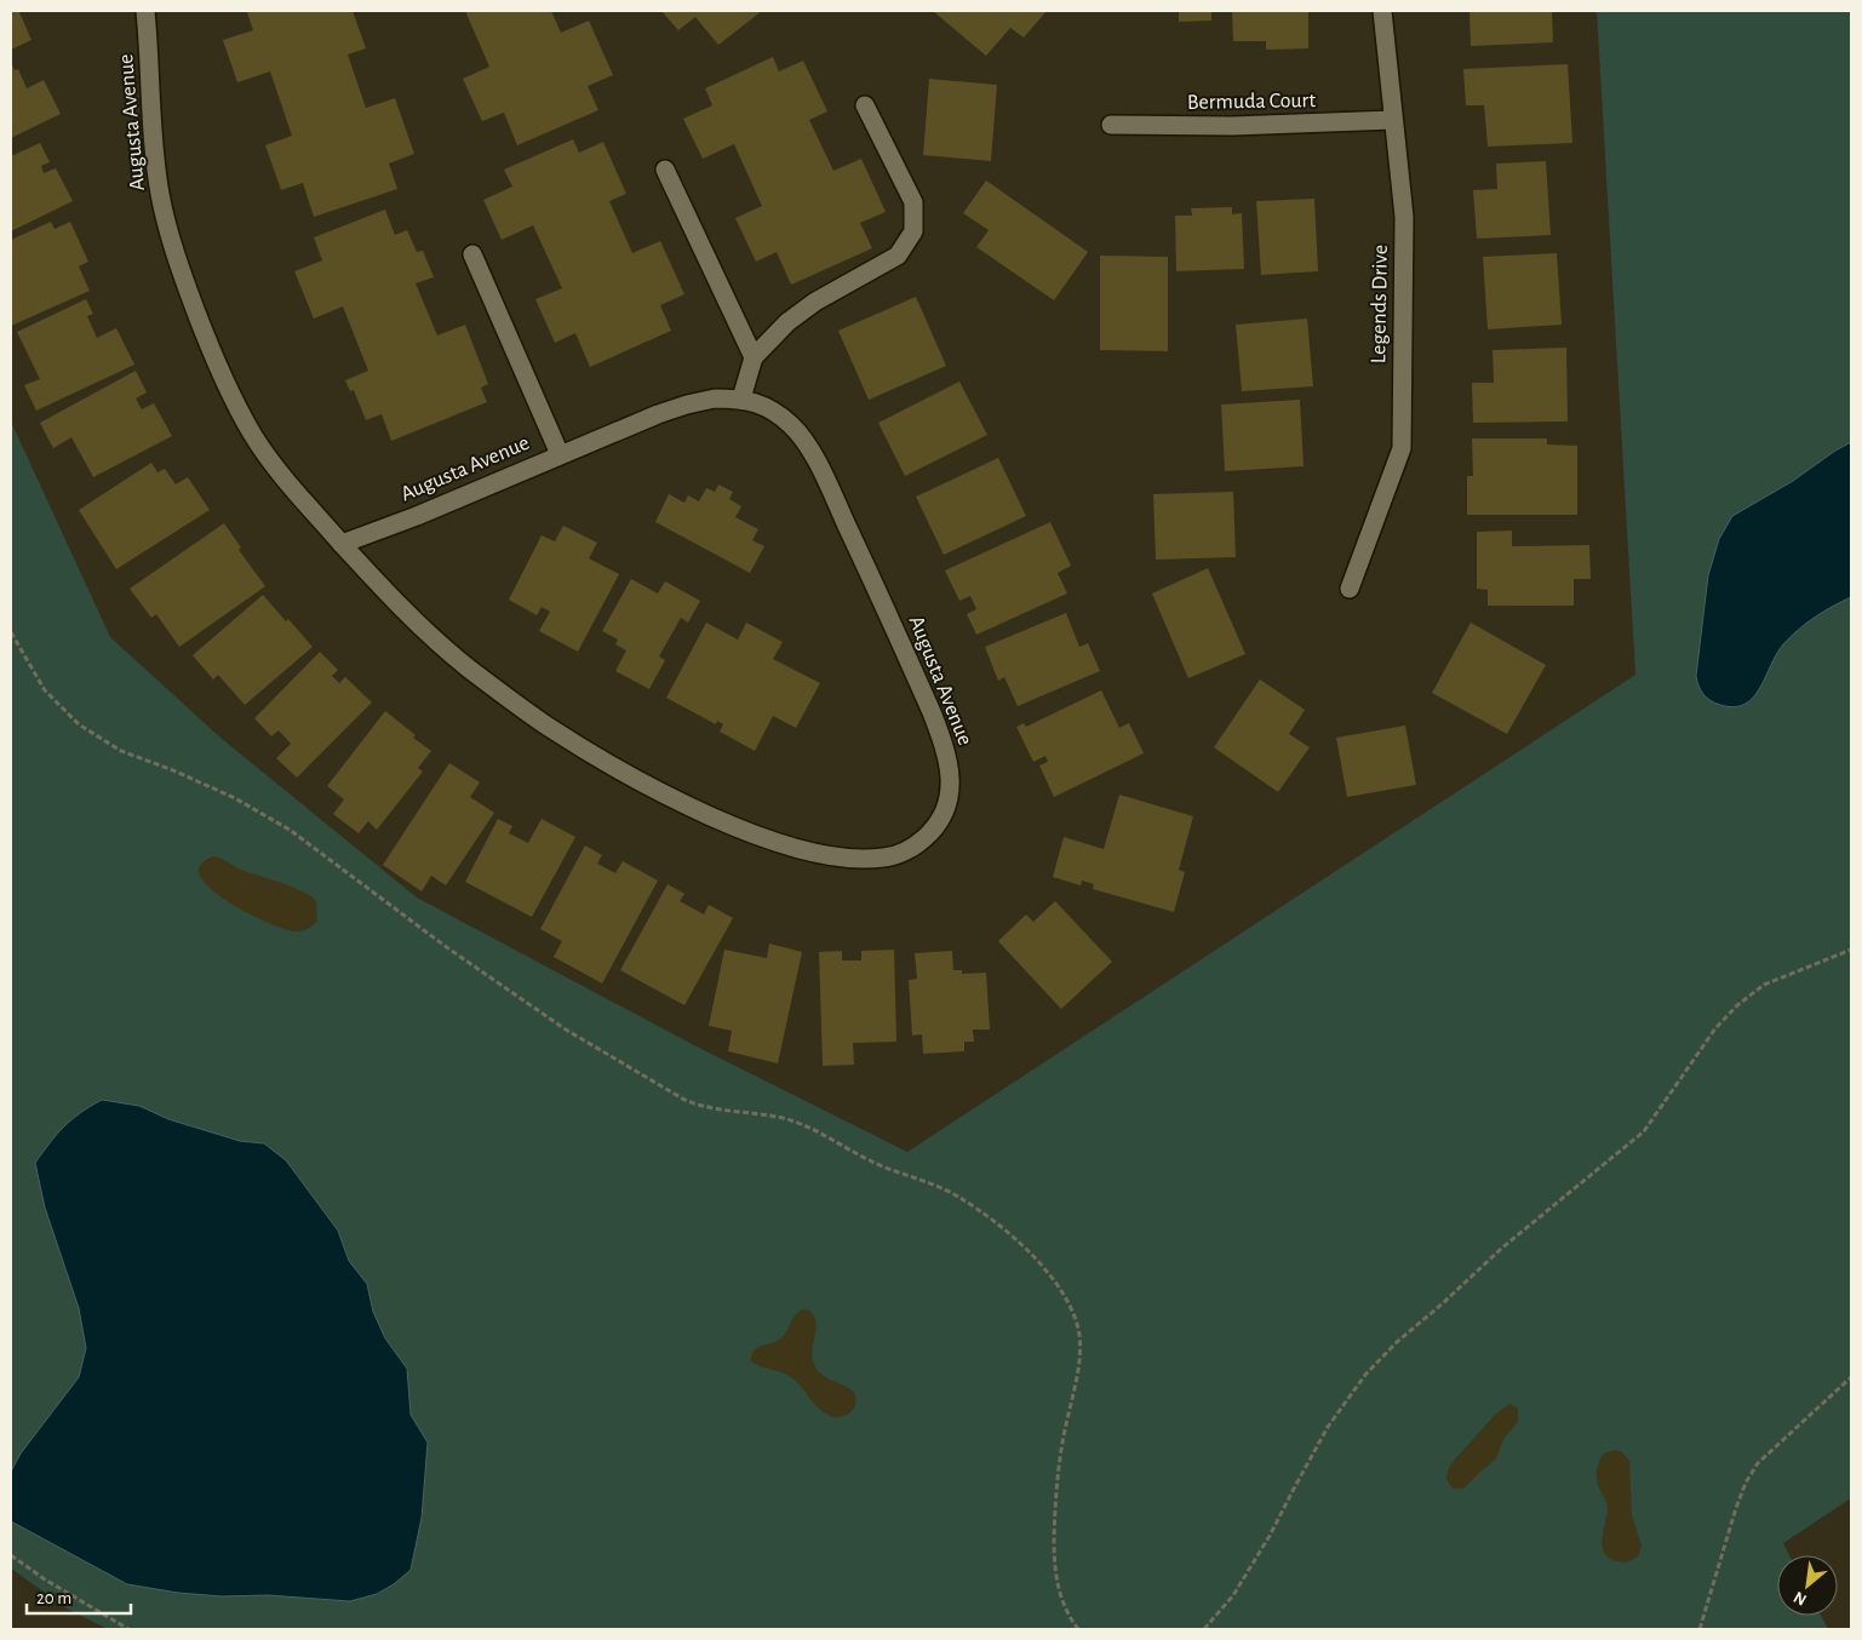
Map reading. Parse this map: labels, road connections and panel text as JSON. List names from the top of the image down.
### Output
{
  "streets": {
    "street": ["Bermuda Court", "Augusta Avenue", "Legends Drive"]
  },
  "crossings": [
    ["Bermuda Court", "Legends Drive"]
  ],
  "scale_bar": "20 m",
  "north": "bottom left"
}
